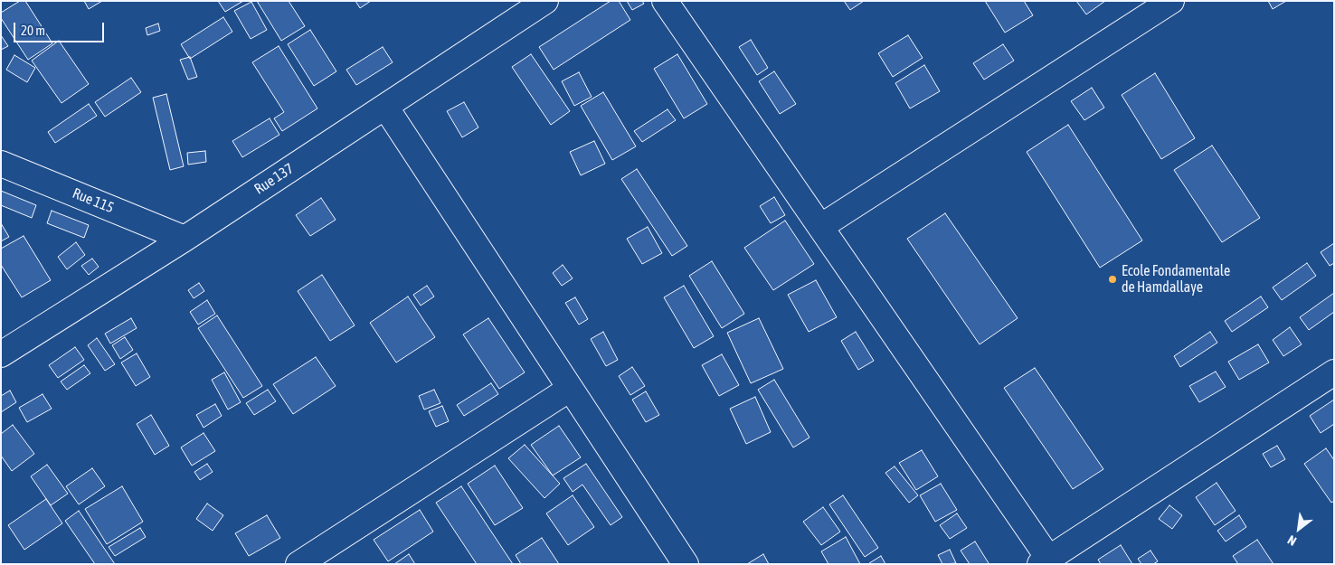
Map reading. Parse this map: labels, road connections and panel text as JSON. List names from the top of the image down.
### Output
{
  "streets": {
    "street": ["Rue 137", "Rue 115"]
  },
  "crossings": [
    ["Rue 137", "Rue 115"]
  ],
  "places": ["Ecole Fondamentale de Hamdallaye"],
  "scale_bar": "20 m",
  "north": "bottom left"
}
